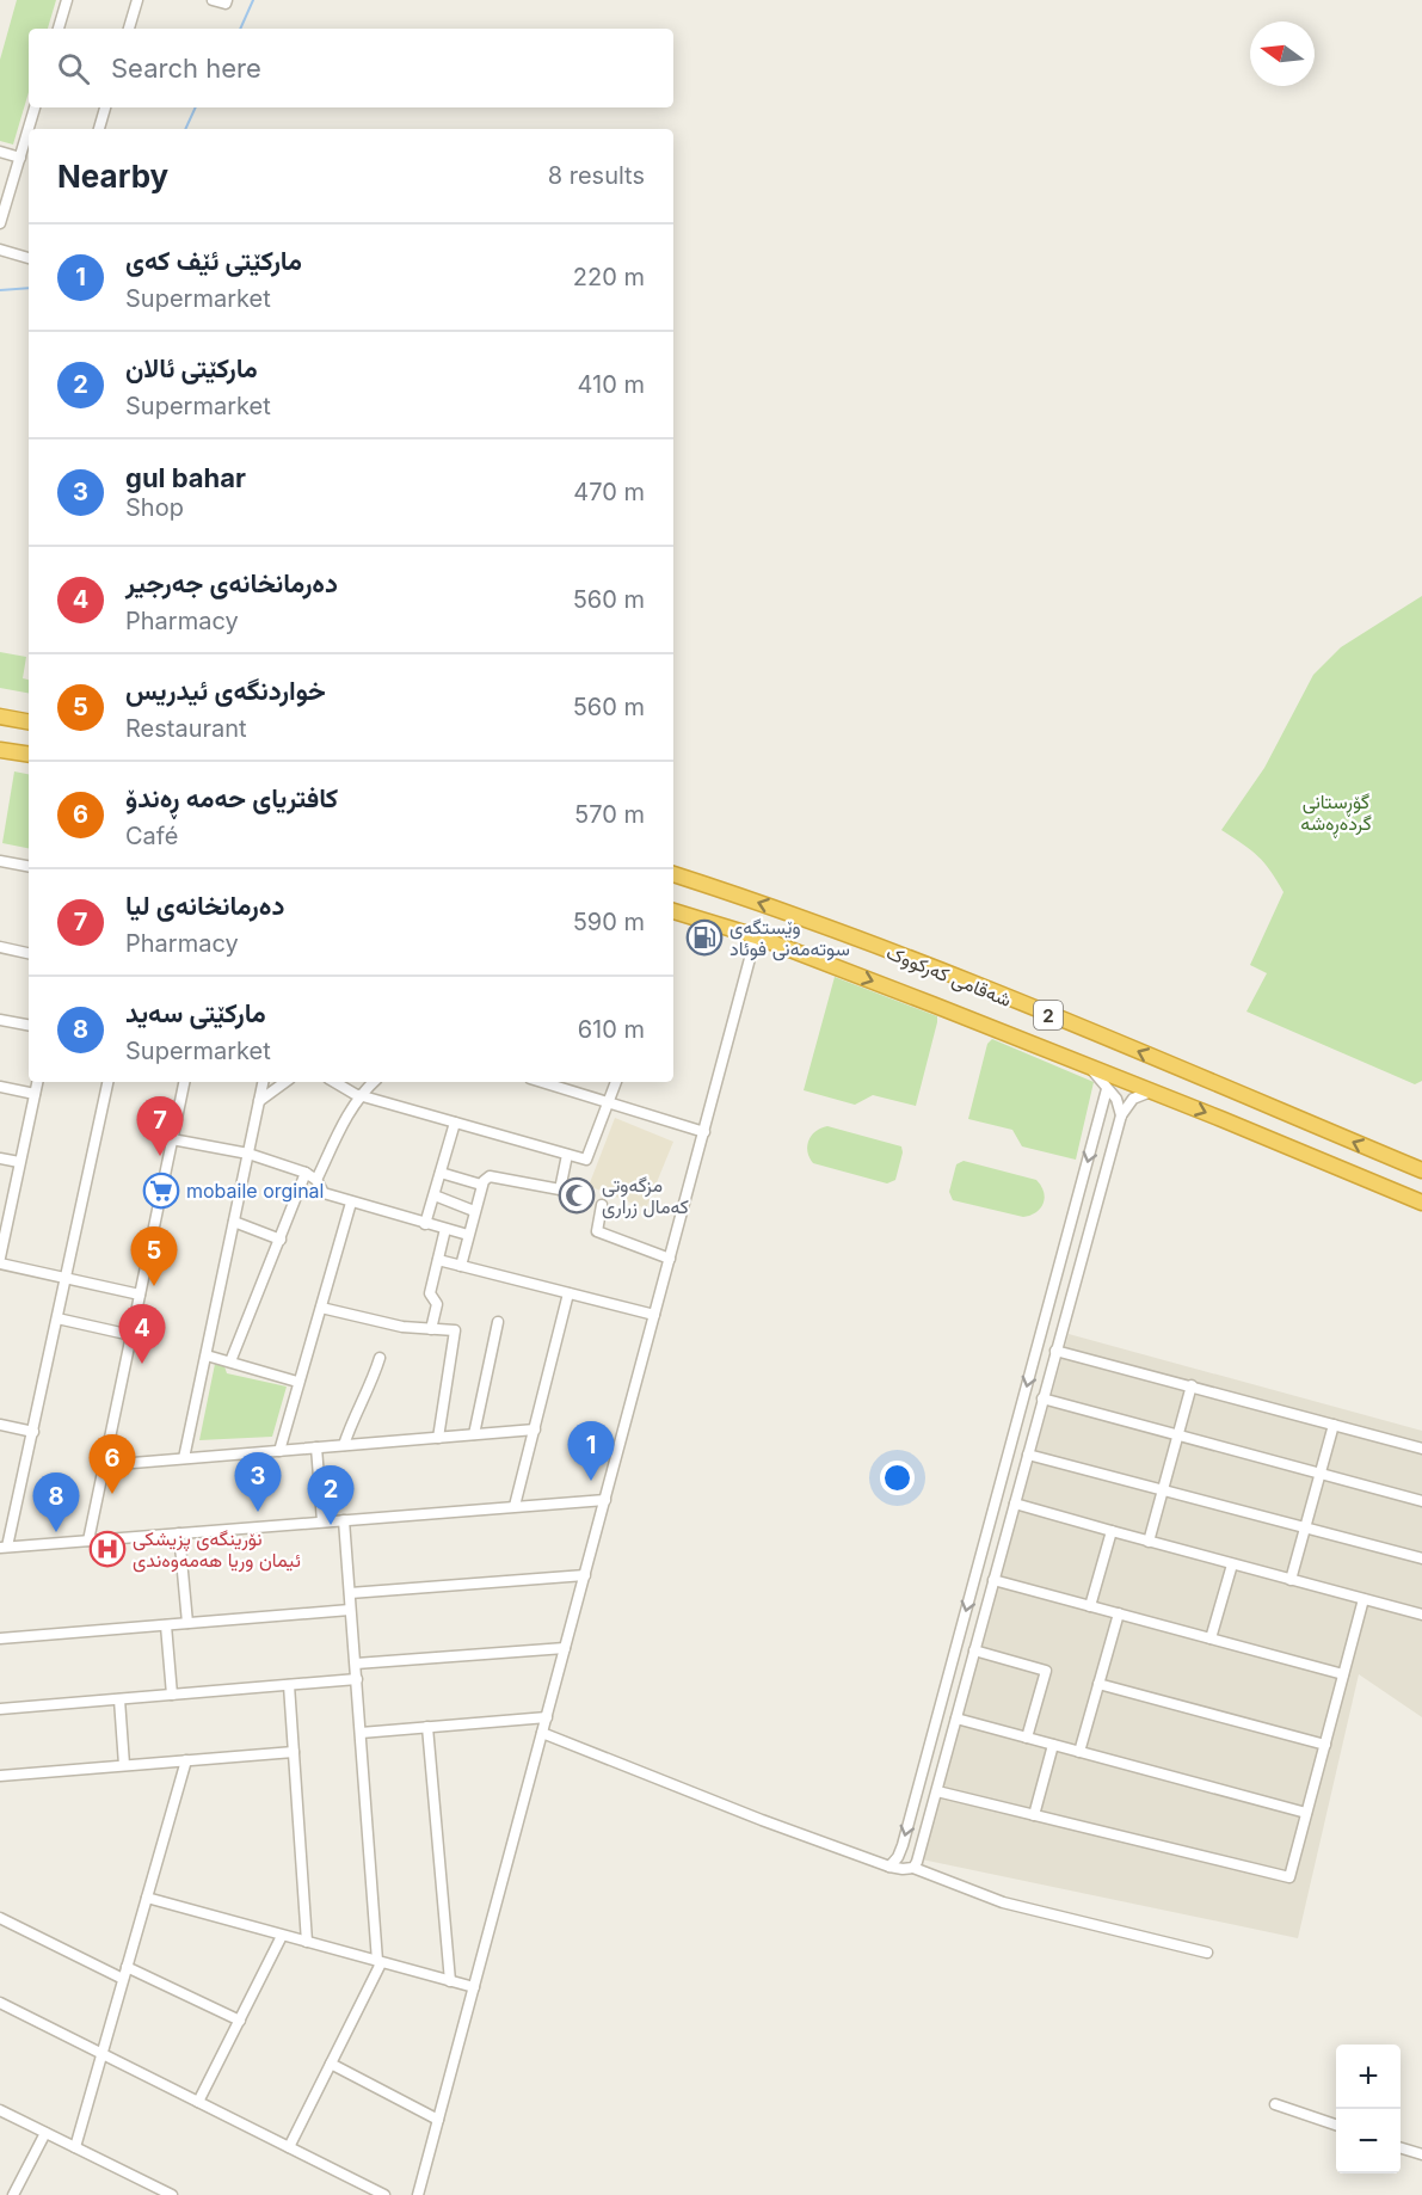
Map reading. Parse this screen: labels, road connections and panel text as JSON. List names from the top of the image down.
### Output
{
  "streets": {
    "highway": ["شەقامی کەرکووک", "2"]
  },
  "parks": ["گۆڕستانی گردەڕەشە"],
  "places": {
    "fuel station": ["وێستگەی سوتەمەنی فوئاد"],
    "supermarket": ["mobaile orginal"],
    "mosque": ["مزگەوتی کەمال زراری"],
    "hospital": ["نۆرینگەی پزیشکی ئیمان وریا هەمەوەندی"]
  },
  "north": "left",
  "page": {
    "search": "Search here",
    "heading": ["Nearby", "8 results"],
    "list": [
      {
        "mark": "1",
        "name": "مارکێتی ئێف کەی",
        "note": "Supermarket",
        "value": "220 m"
      },
      {
        "mark": "2",
        "name": "مارکێتی ئالان",
        "note": "Supermarket",
        "value": "410 m"
      },
      {
        "mark": "3",
        "name": "gul bahar",
        "note": "Shop",
        "value": "470 m"
      },
      {
        "mark": "4",
        "name": "دەرمانخانەی جەرجیر",
        "note": "Pharmacy",
        "value": "560 m"
      },
      {
        "mark": "5",
        "name": "خواردنگەی ئیدریس",
        "note": "Restaurant",
        "value": "560 m"
      },
      {
        "mark": "6",
        "name": "کافتریای حەمە ڕەندۆ",
        "note": "Café",
        "value": "570 m"
      },
      {
        "mark": "7",
        "name": "دەرمانخانەی لیا",
        "note": "Pharmacy",
        "value": "590 m"
      },
      {
        "mark": "8",
        "name": "مارکێتی سەید",
        "note": "Supermarket",
        "value": "610 m"
      }
    ],
    "pins": [
      "7",
      "5",
      "4",
      "1",
      "6",
      "3",
      "2",
      "8"
    ],
    "map_buttons": ["+", "−"]
  }
}
